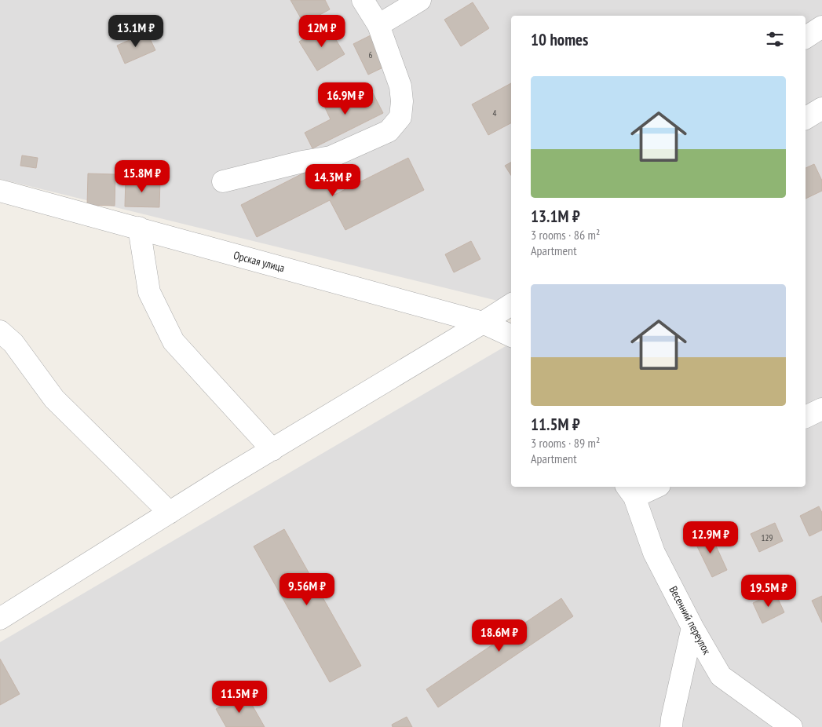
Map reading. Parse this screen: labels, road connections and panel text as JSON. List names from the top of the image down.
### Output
{
  "streets": {
    "street": ["Орская улица", "Весенний переулок"]
  },
  "house_numbers": ["6", "4", "129"],
  "page": {
    "price": [
      "13.1M ₽",
      "12M ₽",
      "16.9M ₽",
      "15.8M ₽",
      "14.3M ₽",
      "12.9M ₽",
      "9.56M ₽",
      "19.5M ₽",
      "18.6M ₽",
      "11.5M ₽"
    ],
    "heading": "10 homes",
    "list": [
      {
        "name": "13.1M ₽",
        "note": "3 rooms · 86 m² · Apartment"
      },
      {
        "name": "11.5M ₽",
        "note": "3 rooms · 89 m² · Apartment"
      }
    ]
  }
}
